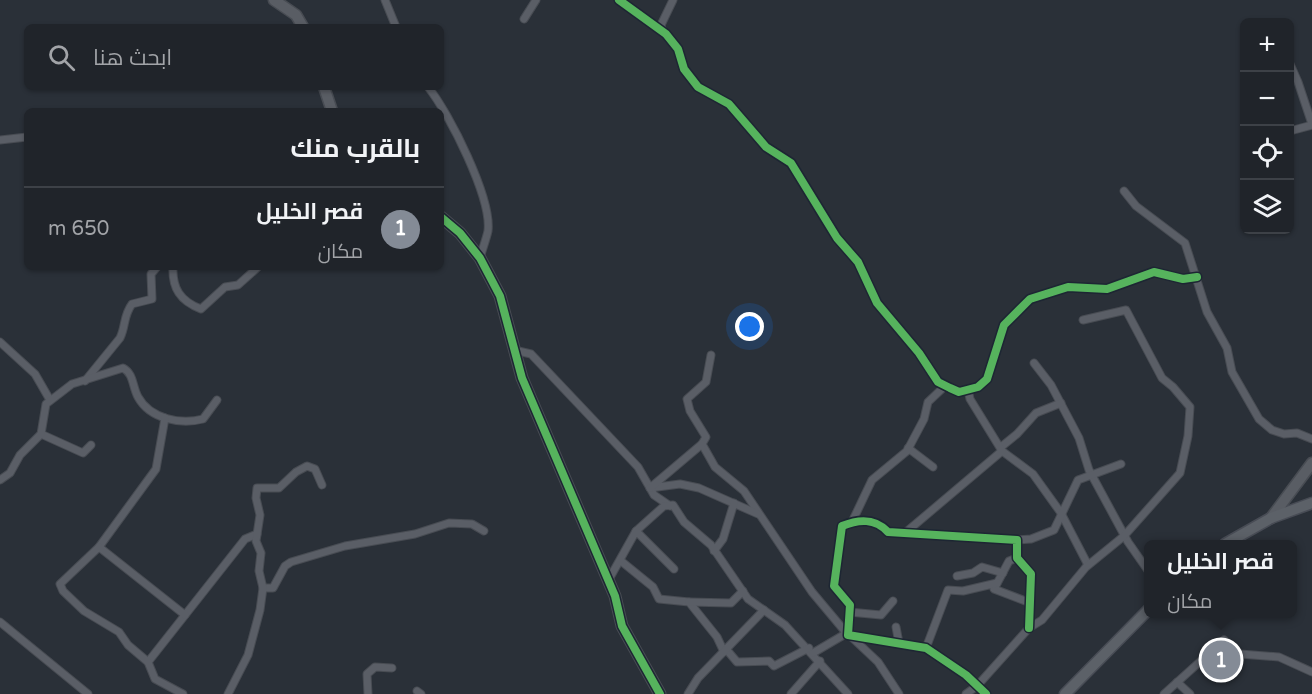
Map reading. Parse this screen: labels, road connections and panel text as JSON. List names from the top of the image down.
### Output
{
  "page": {
    "map_buttons": ["+", "−"],
    "search": "ابحث هنا",
    "heading": "بالقرب منك",
    "list": [
      {
        "mark": "1",
        "name": "قصر الخليل",
        "note": "مكان",
        "value": "650 m"
      }
    ],
    "popup": ["قصر الخليل", "مكان"],
    "pins": "1"
  }
}
